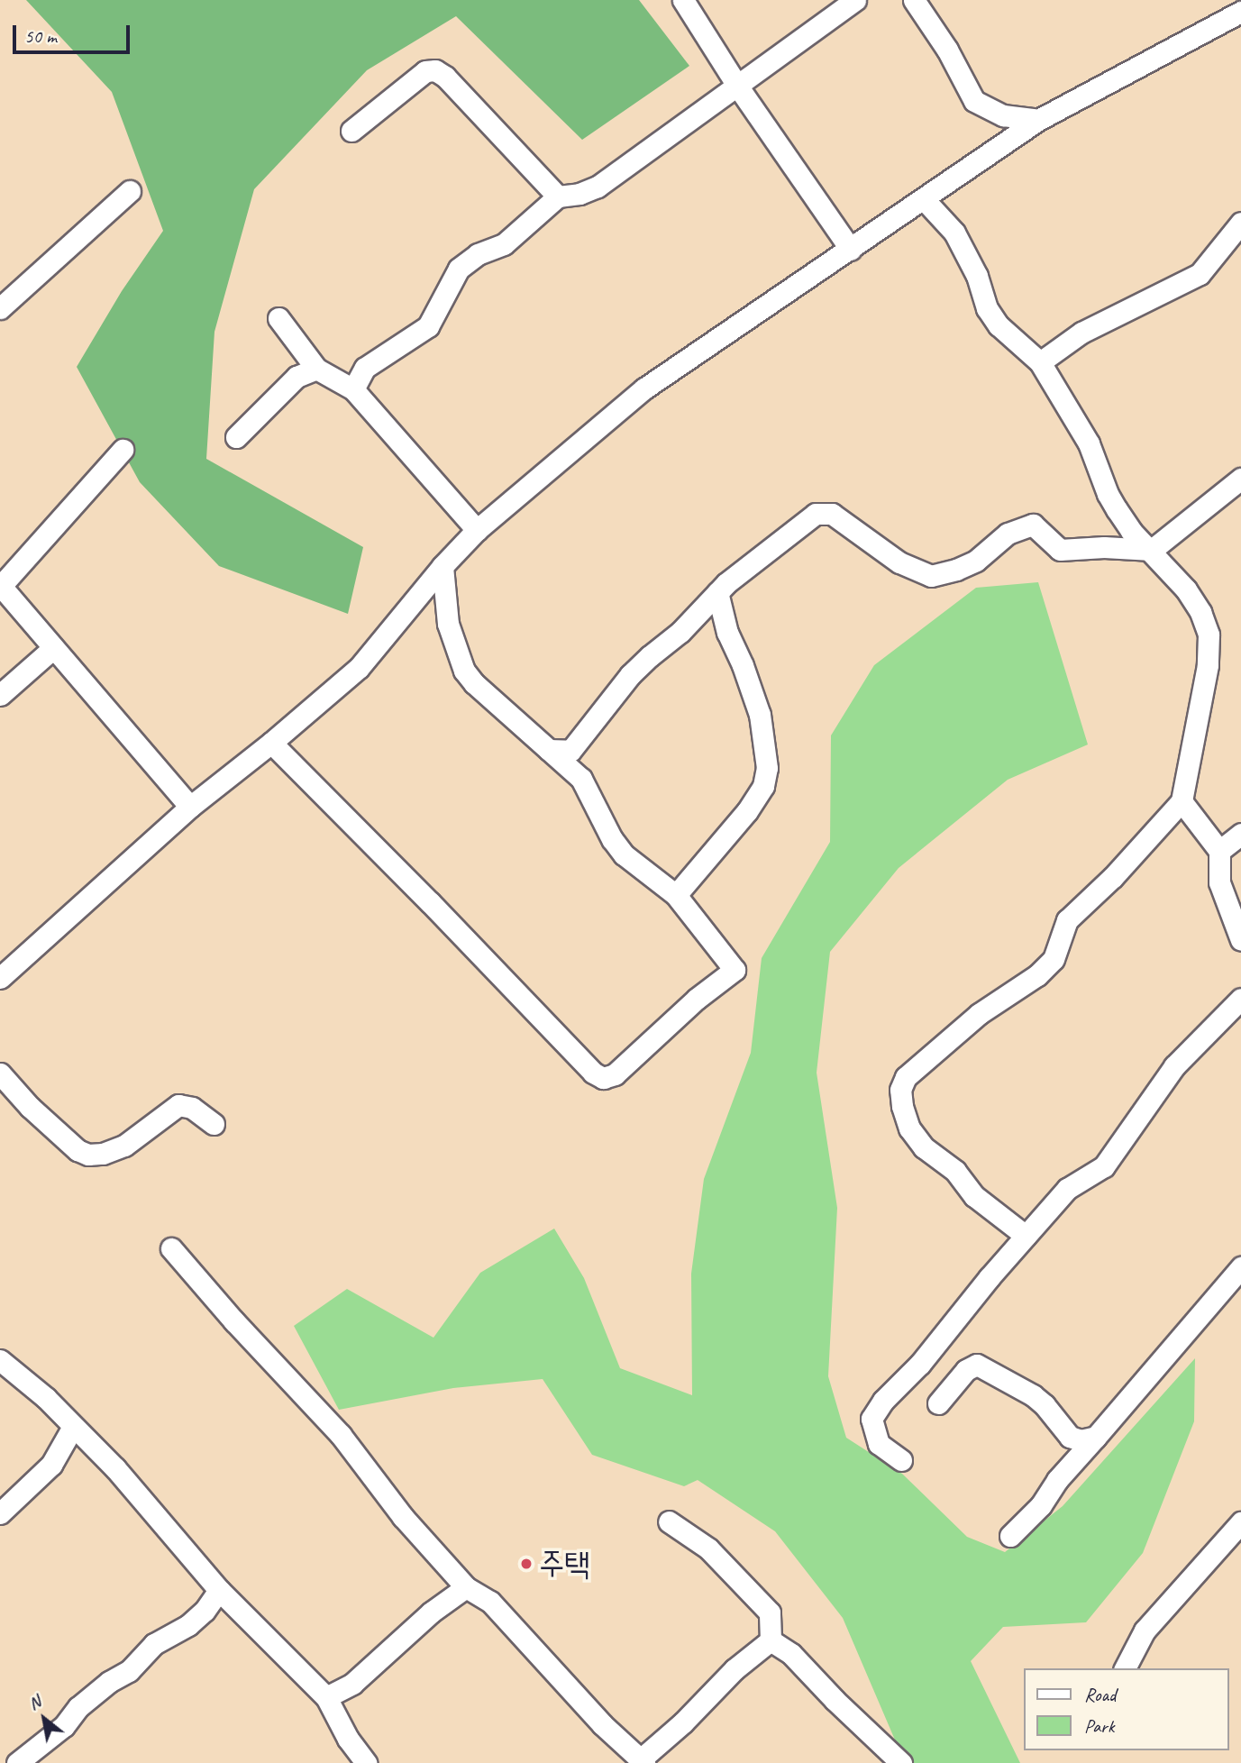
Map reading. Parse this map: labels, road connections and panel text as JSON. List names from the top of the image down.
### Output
{
  "places": ["주택"],
  "legend": ["Road", "Park"],
  "scale_bar": "50 m",
  "north": "top left"
}
